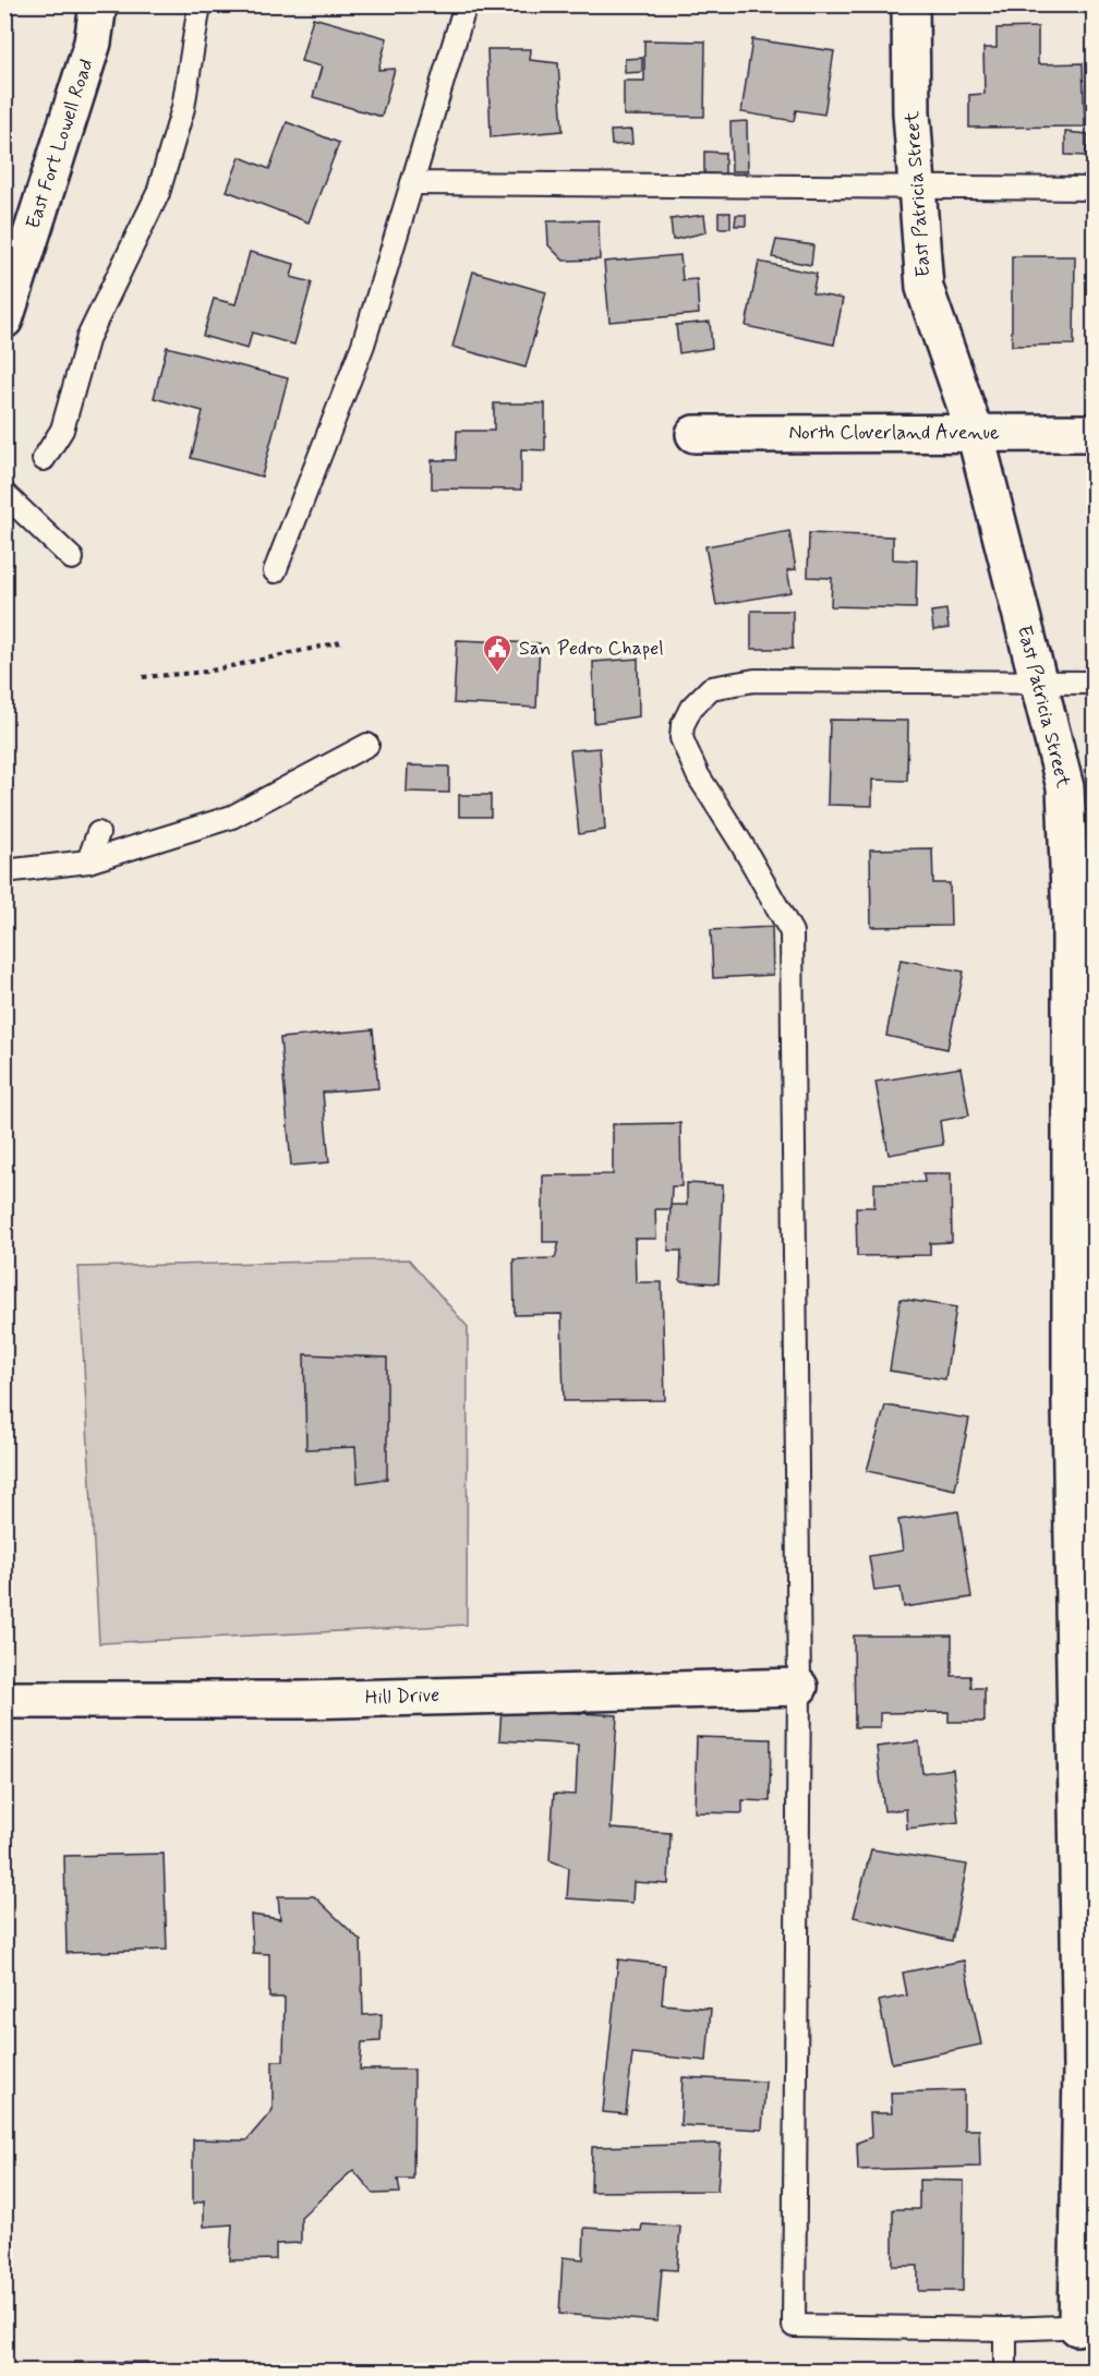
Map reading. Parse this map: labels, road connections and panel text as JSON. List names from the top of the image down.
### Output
{
  "streets": {
    "street": [
      "East Fort Lowell Road",
      "East Patricia Street",
      "North Cloverland Avenue",
      "Hill Drive"
    ]
  },
  "crossings": [
    ["East Patricia Street", "North Cloverland Avenue"]
  ],
  "places": {
    "public building": ["San Pedro Chapel"]
  }
}
